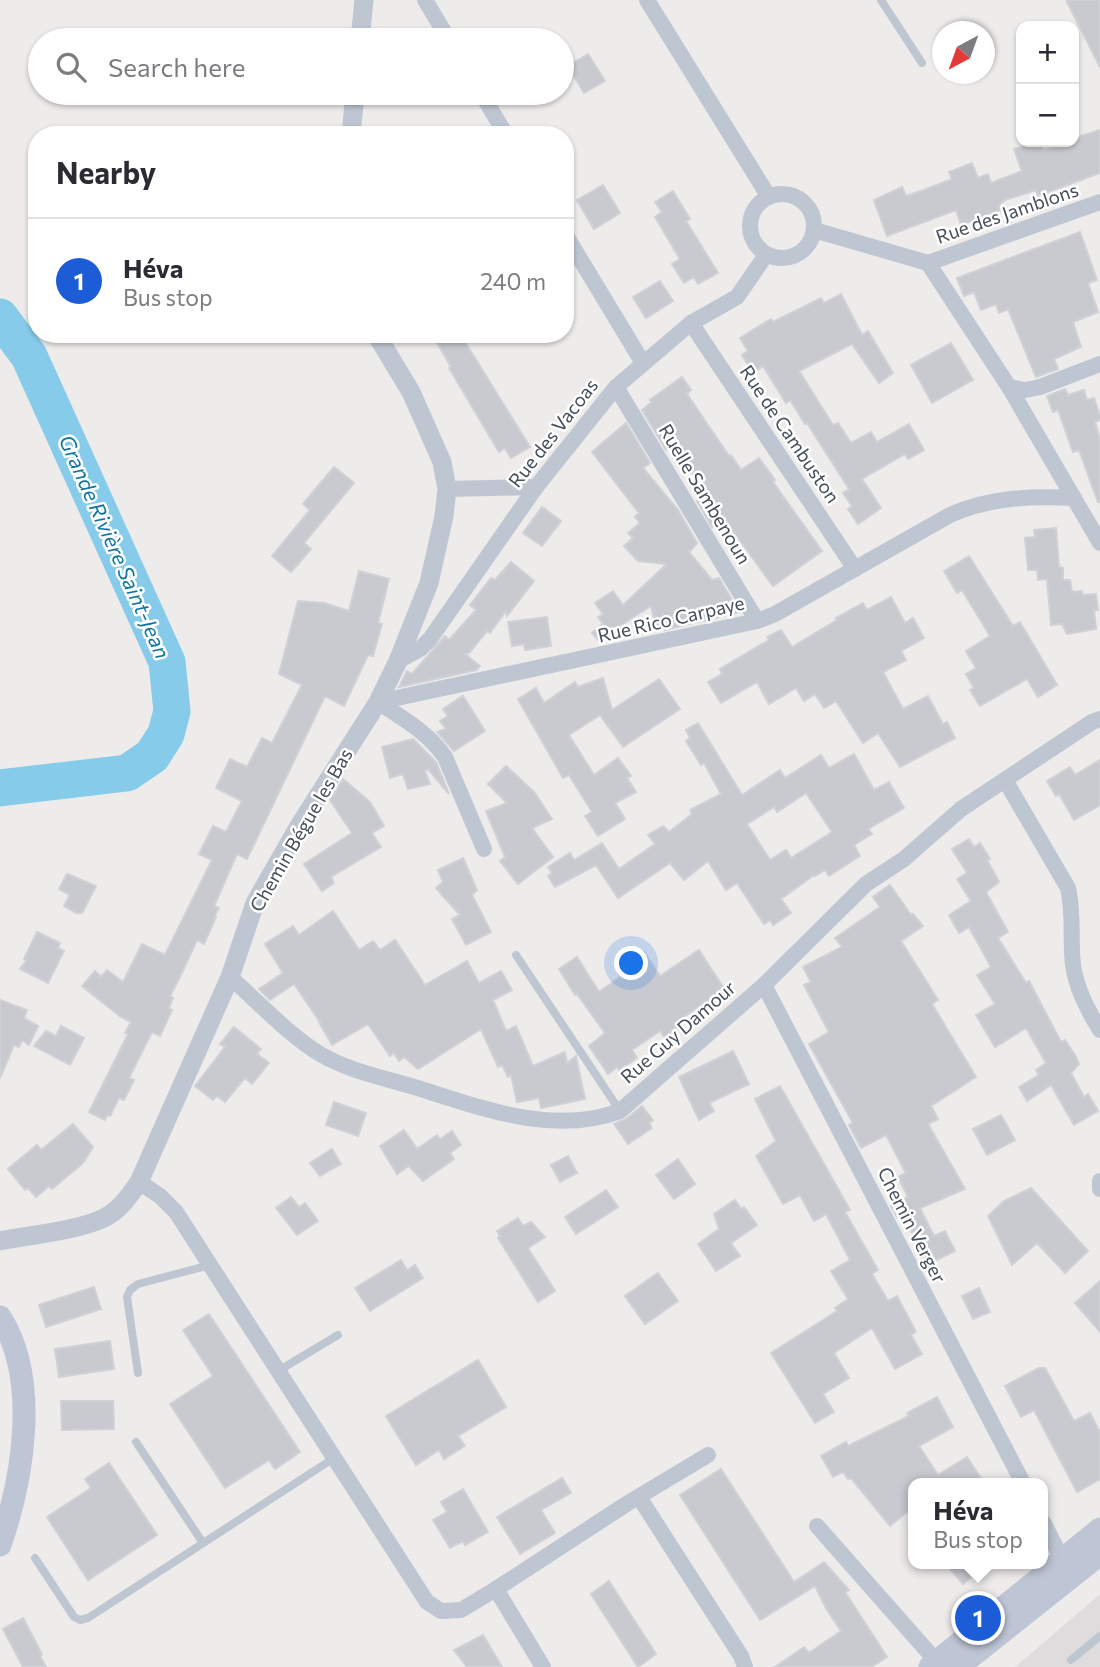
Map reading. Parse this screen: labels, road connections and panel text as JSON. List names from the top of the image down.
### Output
{
  "streets": {
    "street": [
      "Rue des Jamblons",
      "Rue des Vacoas",
      "Rue de Cambuston",
      "Ruelle Sambenoun",
      "Rue Rico Carpaye",
      "Chemin Bégue les Bas",
      "Rue Guy Damour",
      "Chemin Verger"
    ]
  },
  "crossings": [
    ["Rue des Vacoas", "Rue de Cambuston"],
    ["Rue des Vacoas", "Ruelle Sambenoun"],
    ["Rue des Vacoas", "Chemin Bégue les Bas"],
    ["Rue de Cambuston", "Rue Rico Carpaye"],
    ["Ruelle Sambenoun", "Rue Rico Carpaye"],
    ["Rue Rico Carpaye", "Chemin Bégue les Bas"],
    ["Chemin Bégue les Bas", "Rue Guy Damour"],
    ["Rue Guy Damour", "Chemin Verger"]
  ],
  "water": ["Grande Rivière Saint-Jean"],
  "north": "bottom left",
  "page": {
    "map_buttons": ["+", "−"],
    "search": "Search here",
    "heading": "Nearby",
    "list": [
      {
        "mark": "1",
        "name": "Héva",
        "note": "Bus stop",
        "value": "240 m"
      }
    ],
    "popup": ["Héva", "Bus stop"],
    "pins": "1"
  }
}
